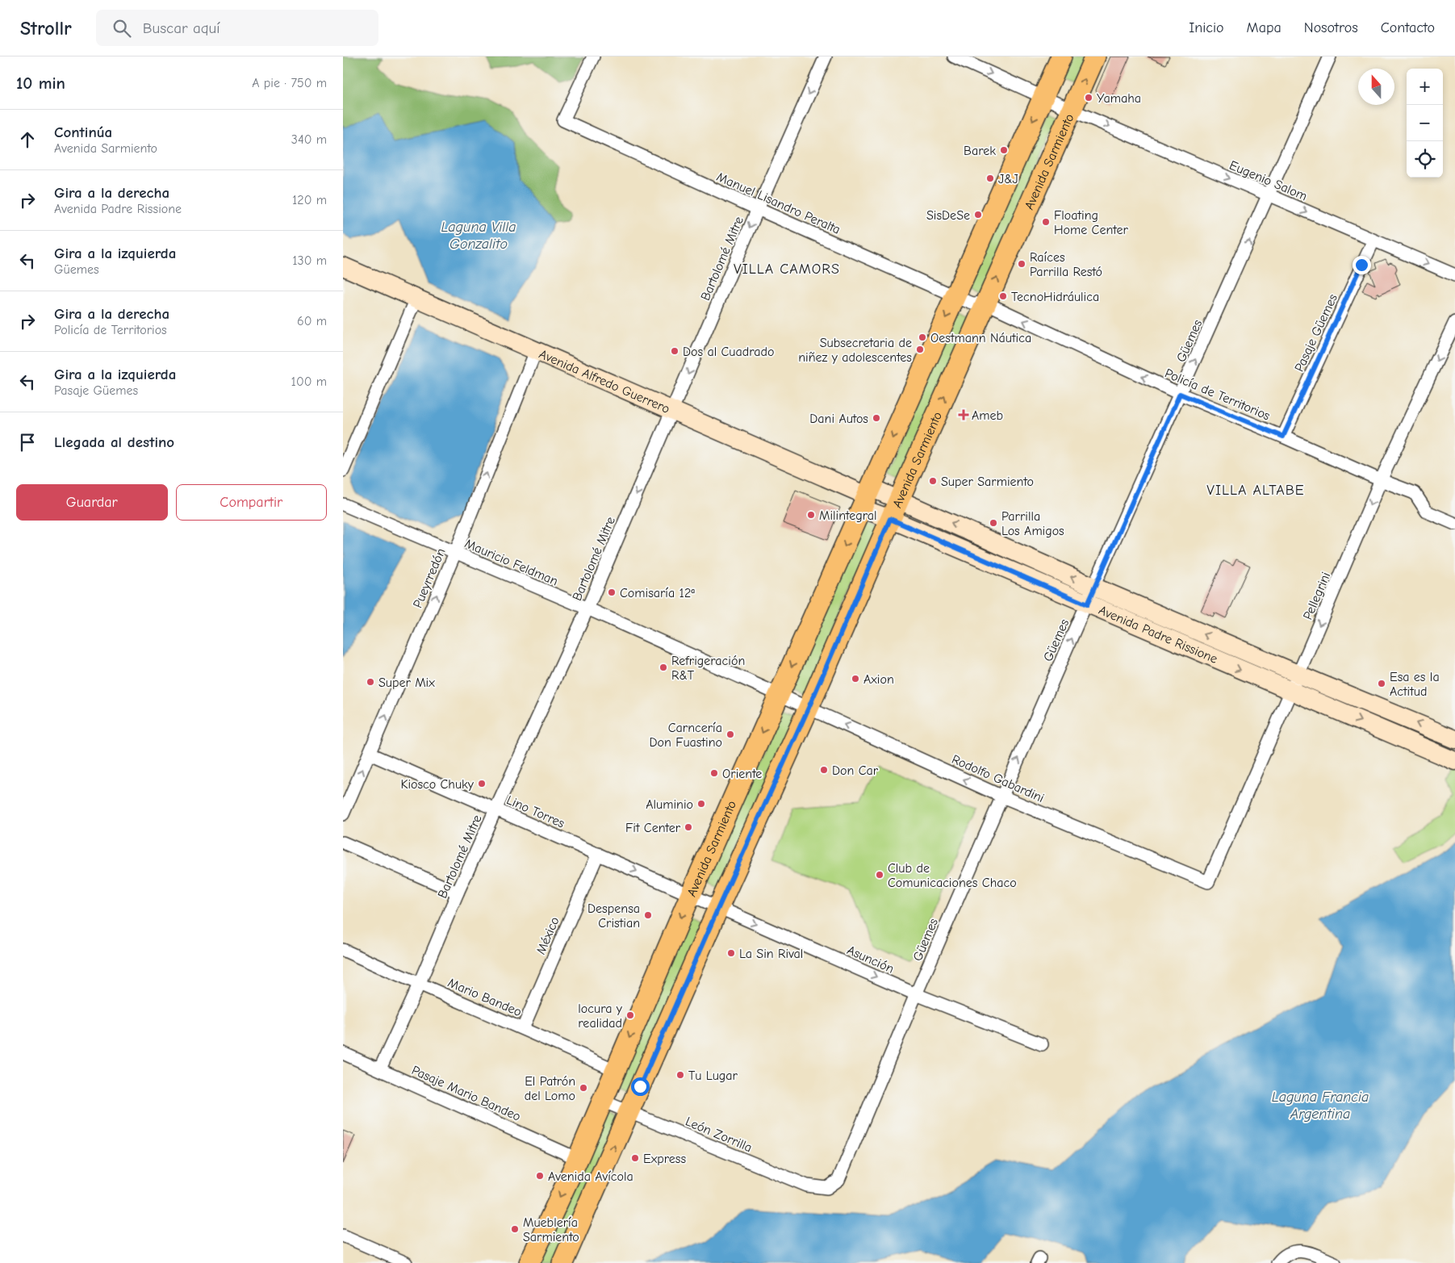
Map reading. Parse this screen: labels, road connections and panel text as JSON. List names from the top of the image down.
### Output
{
  "streets": {
    "main road": ["Avenida Sarmiento", "Avenida Alfredo Guerrero", "Avenida Padre Rissione"],
    "street": [
      "Eugenio Salom",
      "Manuel Lisandro Peralta",
      "Bartolomé Mitre",
      "Pasaje Güemes",
      "Güemes",
      "Policía de Territorios",
      "Mauricio Feldman",
      "Pueyrredón",
      "Pellegrini",
      "Rodolfo Gabardini",
      "Lino Torres",
      "México",
      "Asunción",
      "Mario Bandeo",
      "Pasaje Mario Bandeo",
      "León Zorrilla"
    ]
  },
  "crossings": [
    ["Avenida Sarmiento", "Eugenio Salom"],
    ["Avenida Sarmiento", "Manuel Lisandro Peralta"],
    ["Avenida Sarmiento", "Avenida Alfredo Guerrero"],
    ["Avenida Sarmiento", "Policía de Territorios"],
    ["Avenida Sarmiento", "Mauricio Feldman"],
    ["Avenida Sarmiento", "Avenida Padre Rissione"],
    ["Avenida Sarmiento", "Rodolfo Gabardini"],
    ["Avenida Sarmiento", "Lino Torres"],
    ["Avenida Sarmiento", "Asunción"],
    ["Avenida Sarmiento", "Mario Bandeo"],
    ["Avenida Sarmiento", "Pasaje Mario Bandeo"],
    ["Avenida Sarmiento", "León Zorrilla"],
    ["Eugenio Salom", "Pasaje Güemes"],
    ["Eugenio Salom", "Güemes"],
    ["Manuel Lisandro Peralta", "Bartolomé Mitre"],
    ["Manuel Lisandro Peralta", "Policía de Territorios"],
    ["Bartolomé Mitre", "Avenida Alfredo Guerrero"],
    ["Bartolomé Mitre", "Mauricio Feldman"],
    ["Bartolomé Mitre", "Lino Torres"],
    ["Bartolomé Mitre", "Mario Bandeo"],
    ["Bartolomé Mitre", "Pasaje Mario Bandeo"],
    ["Pasaje Güemes", "Policía de Territorios"],
    ["Güemes", "Policía de Territorios"],
    ["Güemes", "Avenida Padre Rissione"],
    ["Güemes", "Rodolfo Gabardini"],
    ["Güemes", "Asunción"],
    ["Güemes", "León Zorrilla"],
    ["Avenida Alfredo Guerrero", "Pueyrredón"],
    ["Avenida Alfredo Guerrero", "Avenida Padre Rissione"],
    ["Policía de Territorios", "Pellegrini"],
    ["Mauricio Feldman", "Pueyrredón"],
    ["Mauricio Feldman", "Rodolfo Gabardini"],
    ["Pueyrredón", "Lino Torres"],
    ["Pellegrini", "Avenida Padre Rissione"],
    ["Pellegrini", "Rodolfo Gabardini"],
    ["Lino Torres", "México"],
    ["Lino Torres", "Asunción"],
    ["México", "Mario Bandeo"]
  ],
  "one_way": [
    "Eugenio Salom",
    "Bartolomé Mitre",
    "Policía de Territorios",
    "Pueyrredón",
    "Pellegrini",
    "Rodolfo Gabardini",
    "Asunción"
  ],
  "districts": ["VILLA CAMORS", "VILLA ALTABE"],
  "water": ["Laguna Villa Gonzalito", "Laguna Francia Argentina"],
  "places": {
    "other": [
      "Yamaha",
      "Barek",
      "J&J",
      "SisDeSe",
      "Floating Home Center",
      "Raíces Parrilla Restó",
      "TecnoHidráulica",
      "Oestmann Náutica",
      "Subsecretaria de niñez y adolescentes",
      "Dos al Cuadrado",
      "Dani Autos",
      "Super Sarmiento",
      "Milintegral",
      "Parrilla Los Amigos",
      "Comisaría 12ª",
      "Refrigeración R&T",
      "Axion",
      "Super Mix",
      "Esa es la Actitud",
      "Carncería Don Fuastino",
      "Don Car",
      "Oriente",
      "Kiosco Chuky",
      "Aluminio",
      "Fit Center",
      "Club de Comunicaciones Chaco",
      "Despensa Cristian",
      "La Sin Rival",
      "locura y realidad",
      "Tu Lugar",
      "El Patrón del Lomo",
      "Express",
      "Avenida Avícola",
      "Mueblería Sarmiento"
    ],
    "health": ["Ameb"]
  },
  "north": "top",
  "page": {
    "header": "Strollr",
    "search": "Buscar aquí",
    "nav": [
      "Inicio",
      "Mapa",
      "Nosotros",
      "Contacto"
    ],
    "heading": ["10 min", "A pie · 750 m"],
    "map_buttons": ["+", "−"],
    "list": [
      ["Continúa", "Avenida Sarmiento", "340 m"],
      ["Gira a la derecha", "Avenida Padre Rissione", "120 m"],
      ["Gira a la izquierda", "Güemes", "130 m"],
      ["Gira a la derecha", "Policía de Territorios", "60 m"],
      ["Gira a la izquierda", "Pasaje Güemes", "100 m"],
      "Llegada al destino"
    ],
    "buttons": ["Guardar", "Compartir"]
  }
}
